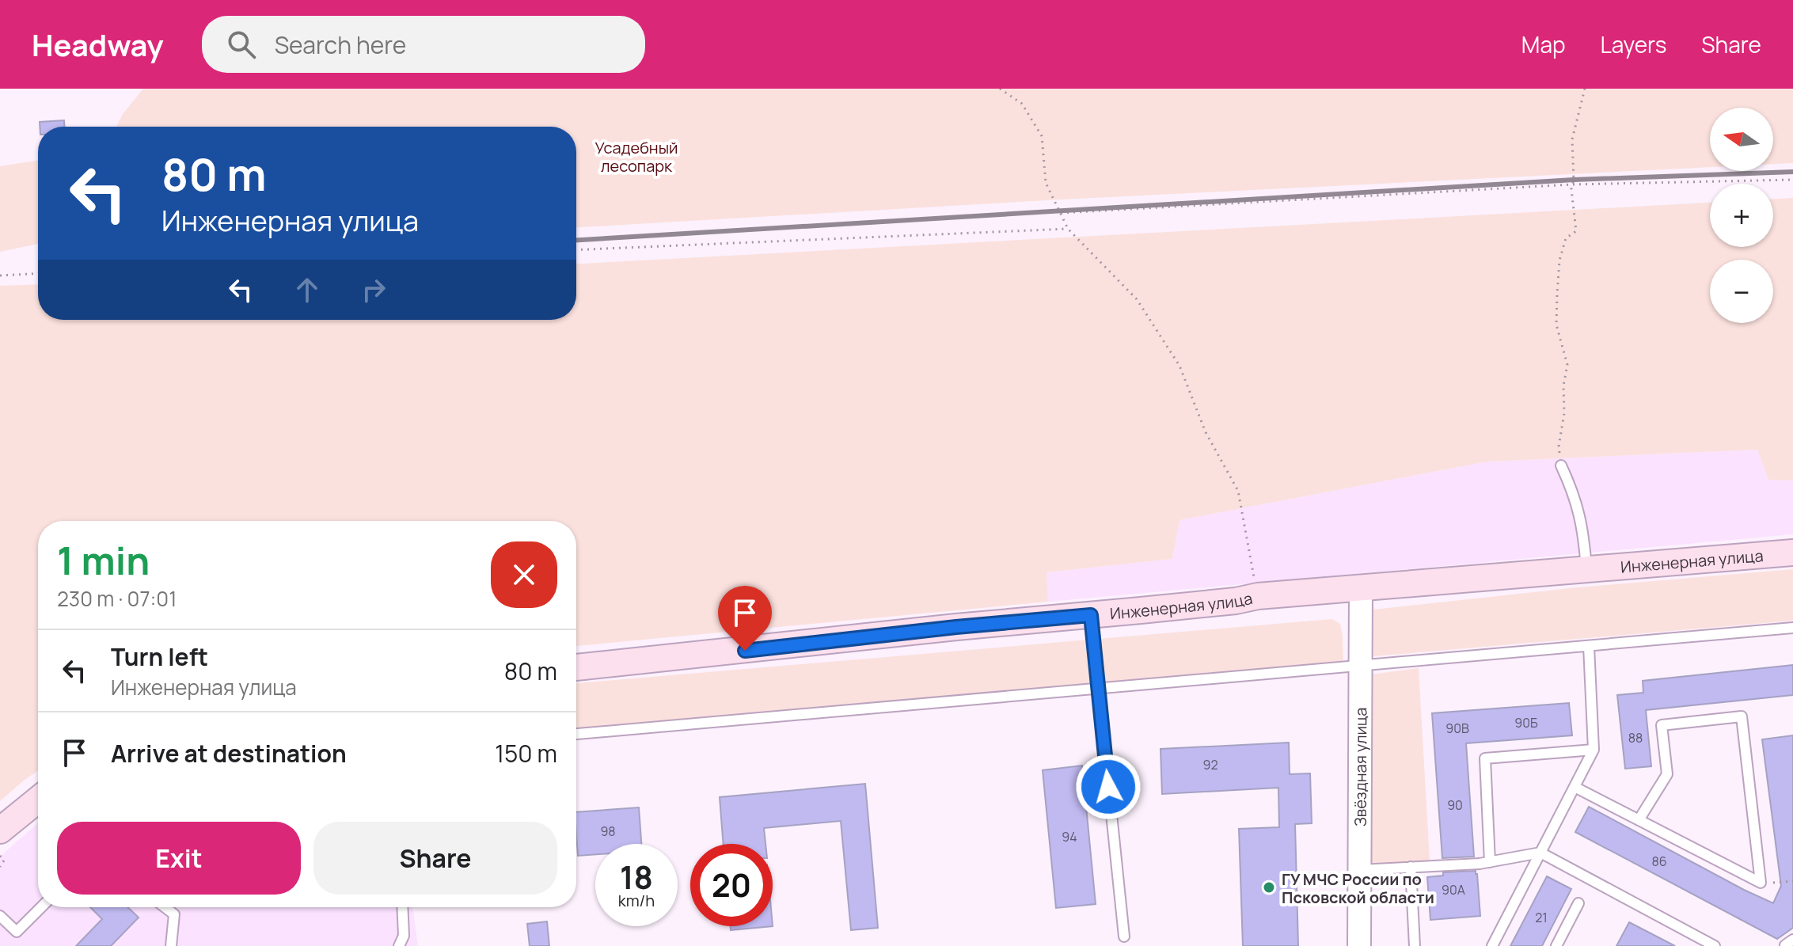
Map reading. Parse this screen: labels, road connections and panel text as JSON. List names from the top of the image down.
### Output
{
  "streets": {
    "main road": ["Инженерная улица"],
    "street": ["Звёздная улица"]
  },
  "crossings": [
    ["Инженерная улица", "Звёздная улица"]
  ],
  "parks": ["Усадебный лесопарк"],
  "places": ["ГУ МЧС России по Псковской области"],
  "house_numbers": [
    "90Б",
    "90В",
    "88",
    "92",
    "90",
    "98",
    "94",
    "86",
    "90А",
    "21"
  ],
  "north": "left",
  "page": {
    "header": "Headway",
    "search": "Search here",
    "nav": ["Map", "Layers", "Share"],
    "map_buttons": ["+", "−"],
    "turn": ["80 m", "Инженерная улица"],
    "heading": ["1 min", "230 m · 07:01"],
    "list": [
      {
        "name": "Turn left",
        "note": "Инженерная улица",
        "value": "80 m"
      },
      {
        "name": "Arrive at destination",
        "value": "150 m"
      }
    ],
    "buttons": ["Exit", "Share"],
    "speed": "18 km/h",
    "limit": "20"
  }
}
